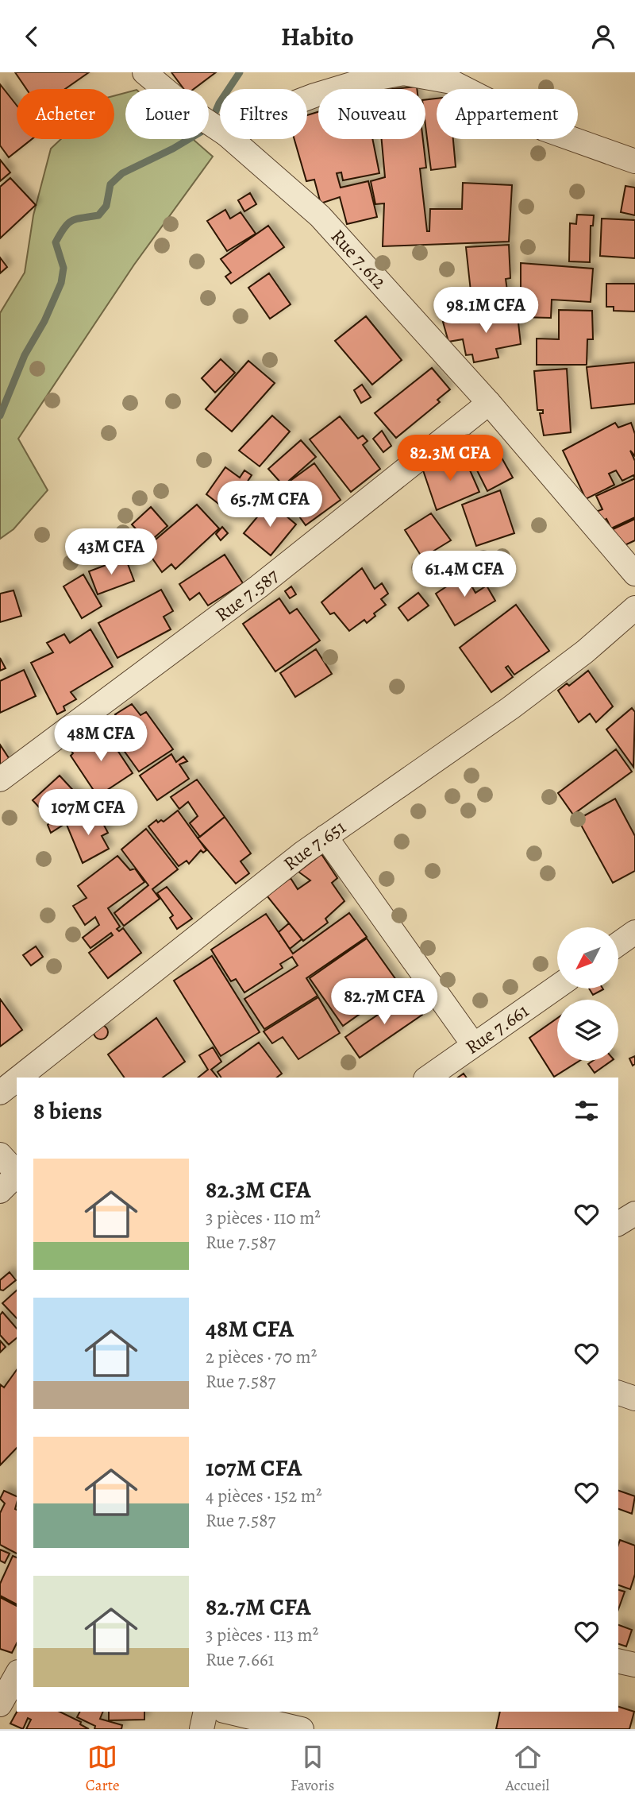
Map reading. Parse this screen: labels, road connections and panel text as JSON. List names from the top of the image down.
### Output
{
  "streets": {
    "street": [
      "Rue 7.612",
      "Rue 7.587",
      "Rue 7.651",
      "Rue 7.661"
    ]
  },
  "crossings": [
    ["Rue 7.612", "Rue 7.587"]
  ],
  "north": "bottom left",
  "page": {
    "header": "Habito",
    "chip": [
      "Acheter",
      "Louer",
      "Filtres",
      "Nouveau",
      "Appartement"
    ],
    "price": [
      "98.1M CFA",
      "82.3M CFA",
      "65.7M CFA",
      "43M CFA",
      "61.4M CFA",
      "48M CFA",
      "107M CFA",
      "82.7M CFA"
    ],
    "heading": "8 biens",
    "list": [
      {
        "name": "82.3M CFA",
        "note": "3 pièces · 110 m² · Rue 7.587"
      },
      {
        "name": "48M CFA",
        "note": "2 pièces · 70 m² · Rue 7.587"
      },
      {
        "name": "107M CFA",
        "note": "4 pièces · 152 m² · Rue 7.587"
      },
      {
        "name": "82.7M CFA",
        "note": "3 pièces · 113 m² · Rue 7.661"
      }
    ],
    "tabs": ["Carte", "Favoris", "Accueil"]
  }
}
